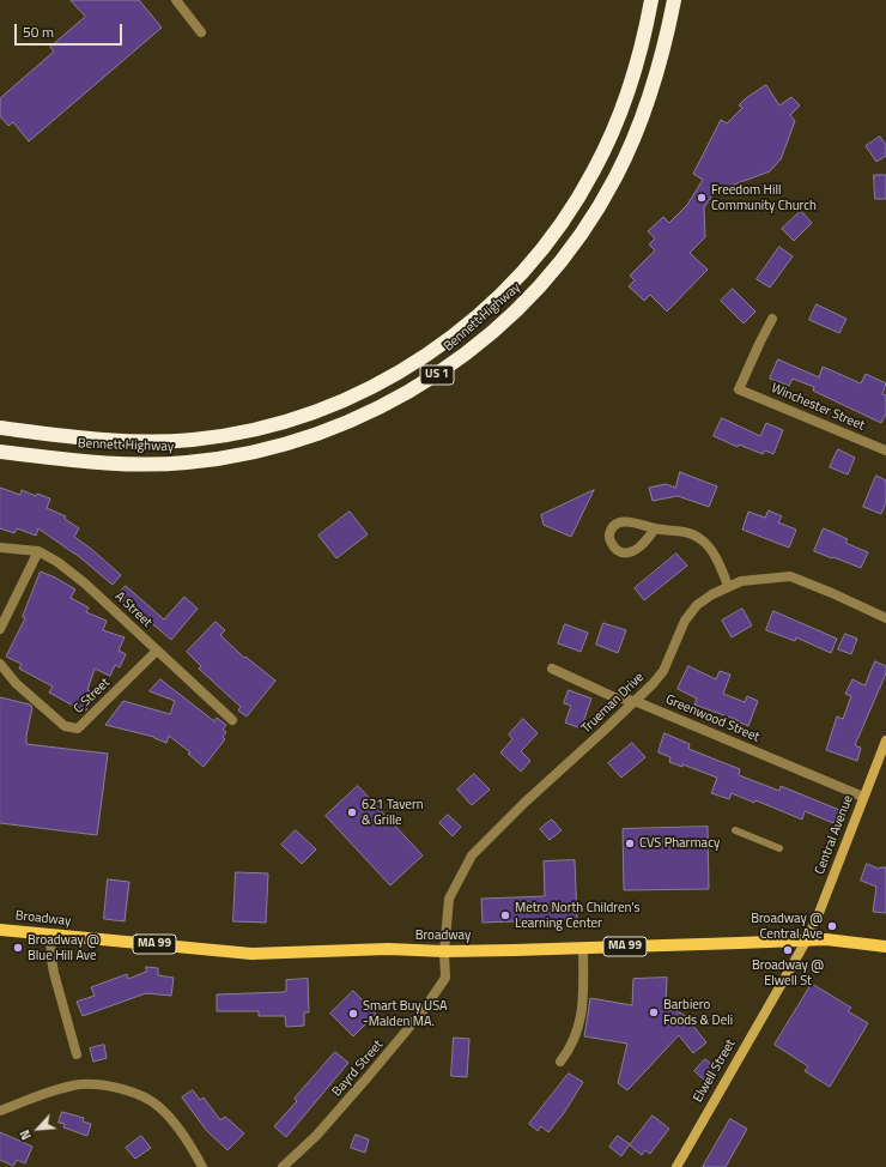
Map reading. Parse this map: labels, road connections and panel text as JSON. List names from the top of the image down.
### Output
{
  "streets": {
    "highway": ["Bennett Highway", "US 1"],
    "main road": ["Broadway", "MA 99"],
    "street": [
      "Winchester Street",
      "A Street",
      "C Street",
      "Trueman Drive",
      "Greenwood Street",
      "Central Avenue",
      "Bayrd Street",
      "Elwell Street"
    ]
  },
  "crossings": [
    ["A Street", "C Street"],
    ["Trueman Drive", "Greenwood Street"],
    ["Trueman Drive", "Broadway"],
    ["Trueman Drive", "Bayrd Street"],
    ["Greenwood Street", "Central Avenue"],
    ["Central Avenue", "Broadway"],
    ["Central Avenue", "Elwell Street"],
    ["Broadway", "Bayrd Street"],
    ["Broadway", "Elwell Street"]
  ],
  "places": [
    "Freedom Hill Community Church",
    "621 Tavern & Grille",
    "CVS Pharmacy",
    "Metro North Children's Learning Center",
    "Broadway @ Central Ave",
    "Broadway @ Blue Hill Ave",
    "Broadway @ Elwell St",
    "Barbiero Foods & Deli",
    "Smart Buy USA -Malden MA."
  ],
  "scale_bar": "50 m",
  "north": "bottom left"
}
